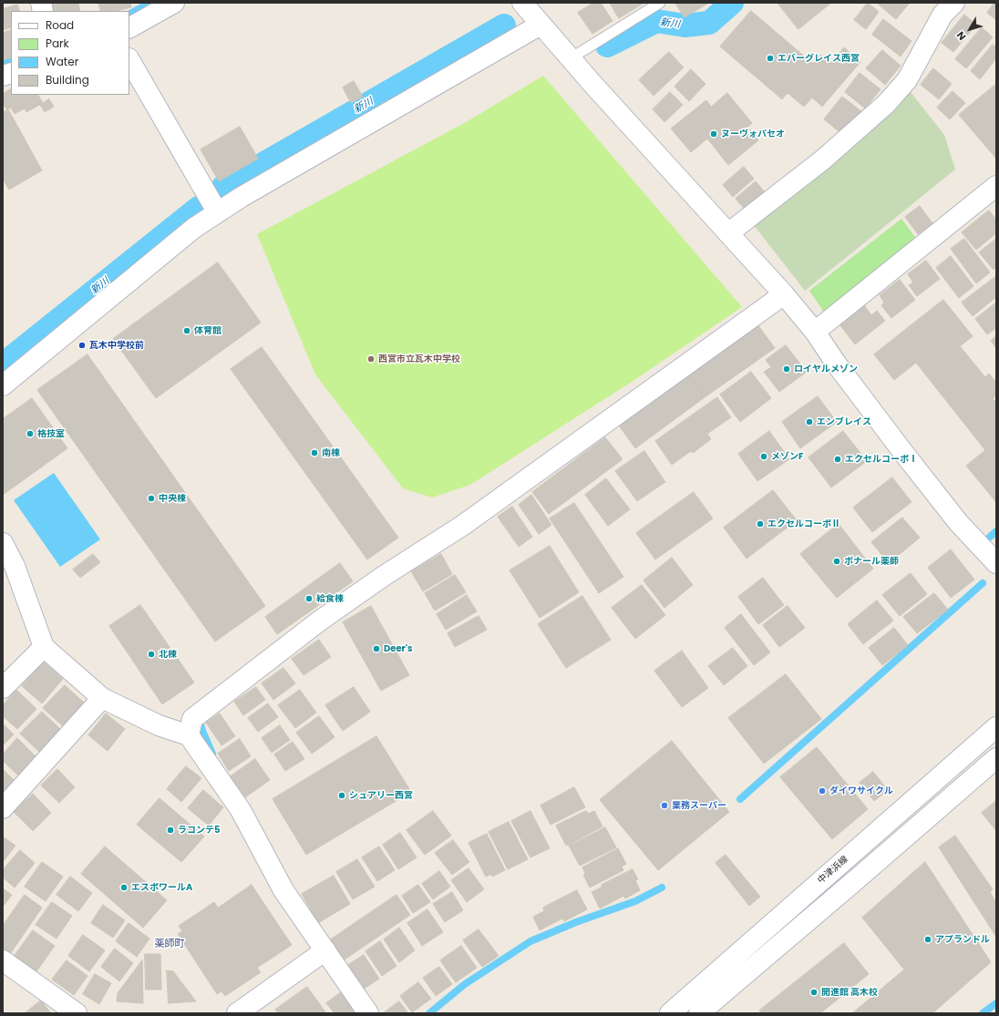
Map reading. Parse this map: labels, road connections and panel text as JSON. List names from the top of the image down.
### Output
{
  "streets": {
    "street": ["中津浜線"]
  },
  "districts": ["薬師町"],
  "water": ["新川"],
  "places": [
    "エバーグレイス西宮",
    "ヌーヴォパセオ",
    "体育館",
    "瓦木中学校前",
    "西宮市立瓦木中学校",
    "ロイヤルメゾン",
    "エンブレイス",
    "格技室",
    "南棟",
    "メゾンF",
    "エクセルコーポⅠ",
    "中央棟",
    "エクセルコーポⅡ",
    "ボナール薬師",
    "給食棟",
    "Deer's",
    "北棟",
    "ダイワサイクル",
    "シュアリー西宮",
    "業務スーパー",
    "ラコンテ5",
    "エスポワールA",
    "アプランドル",
    "開進館 高木校"
  ],
  "legend": [
    "Road",
    "Park",
    "Water",
    "Building"
  ],
  "north": "bottom left"
}
